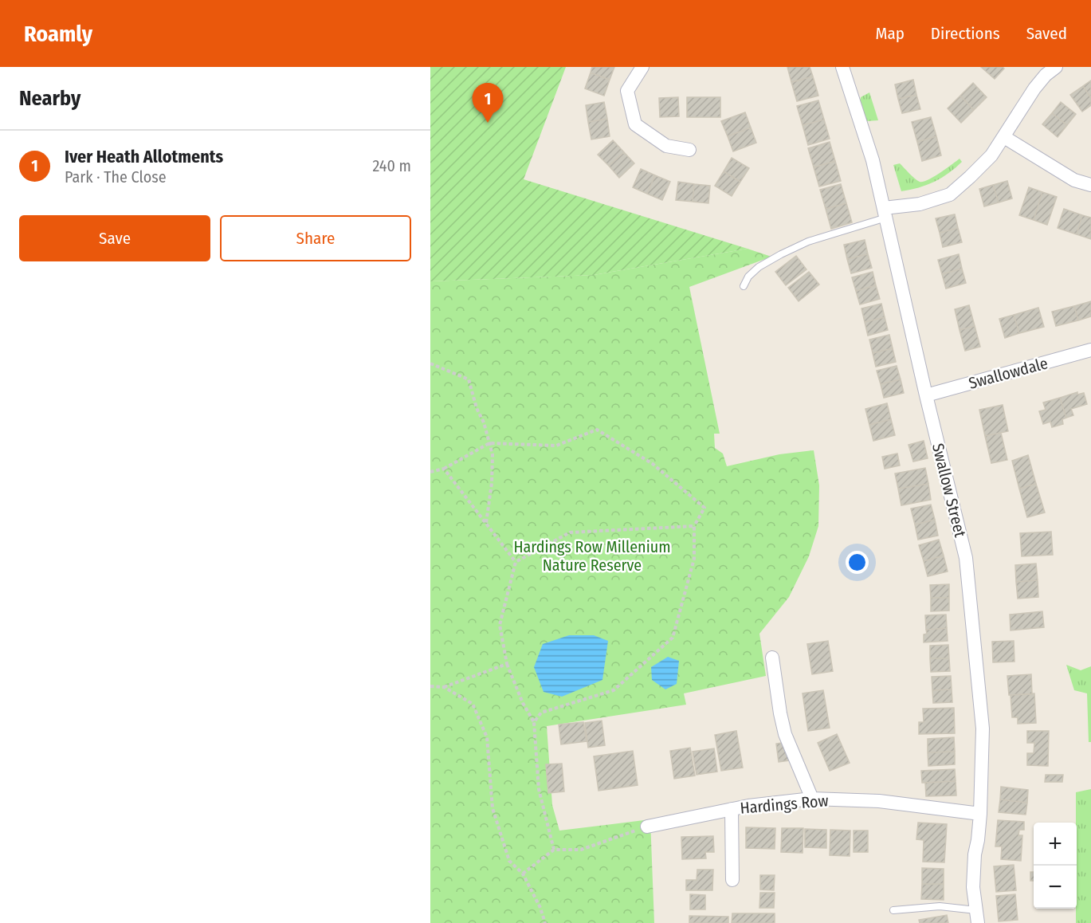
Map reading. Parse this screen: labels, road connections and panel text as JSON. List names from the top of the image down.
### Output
{
  "streets": {
    "street": ["Swallowdale", "Swallow Street", "Hardings Row"]
  },
  "crossings": [
    ["Swallowdale", "Swallow Street"],
    ["Swallow Street", "Hardings Row"]
  ],
  "parks": ["Hardings Row Millenium Nature Reserve"],
  "page": {
    "header": "Roamly",
    "nav": ["Map", "Directions", "Saved"],
    "heading": "Nearby",
    "pins": "1",
    "list": [
      {
        "mark": "1",
        "name": "Iver Heath Allotments",
        "note": "Park · The Close",
        "value": "240 m"
      }
    ],
    "buttons": ["Save", "Share"],
    "map_buttons": ["+", "−"]
  }
}
